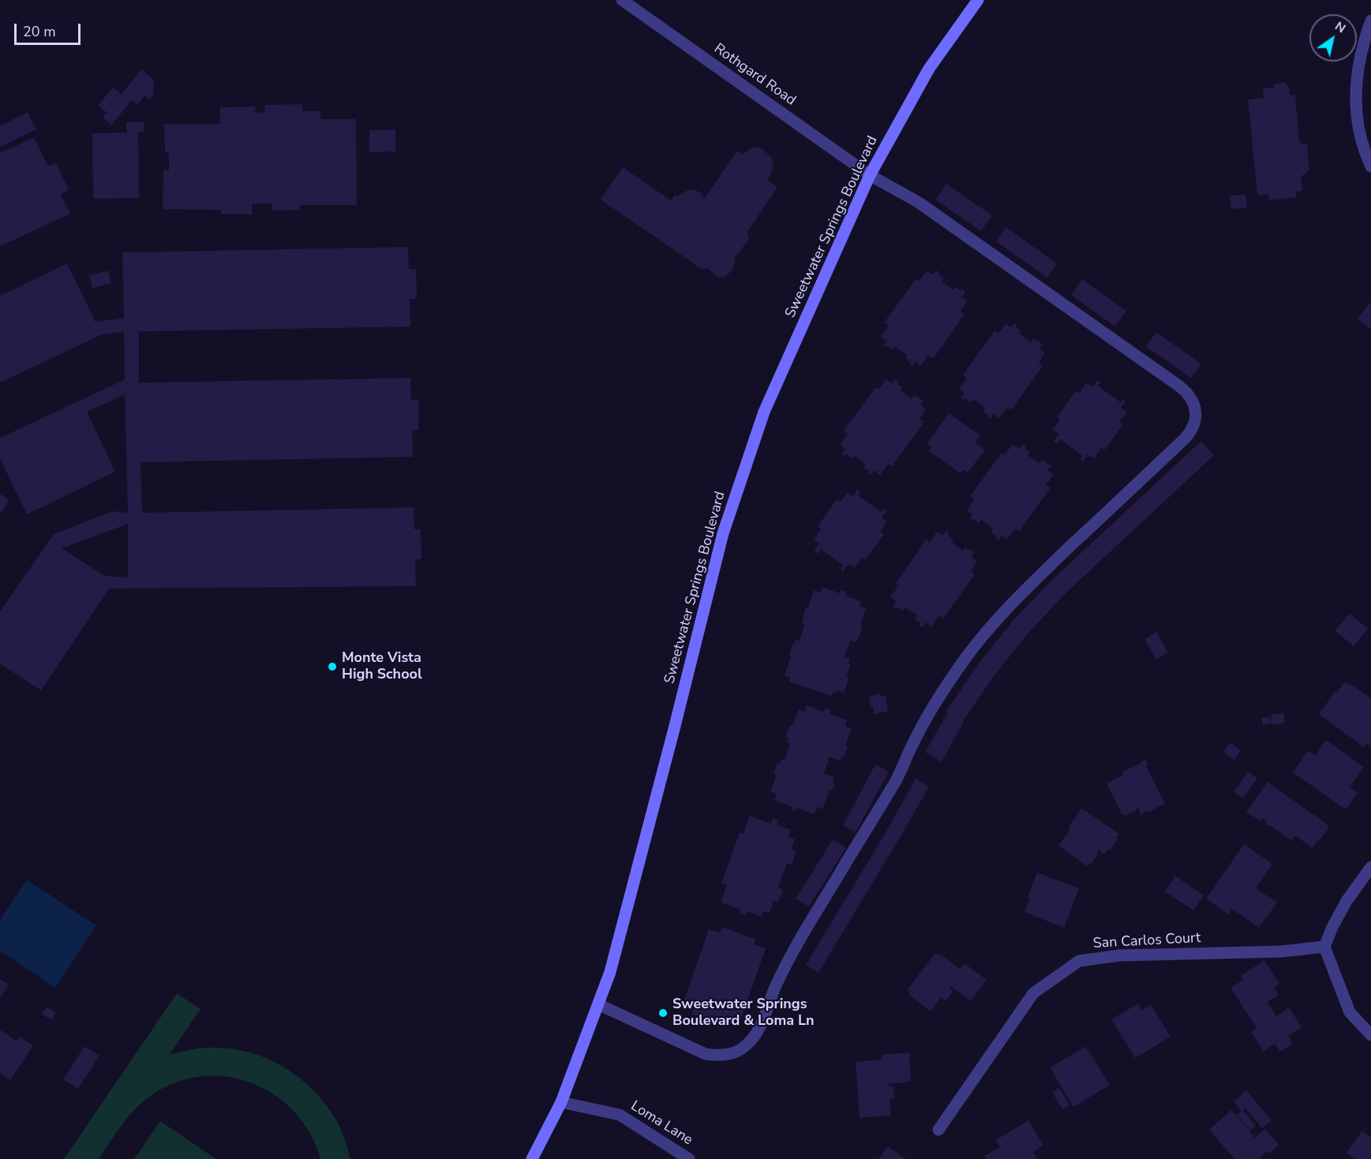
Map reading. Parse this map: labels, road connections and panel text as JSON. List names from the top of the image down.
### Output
{
  "streets": {
    "main road": ["Sweetwater Springs Boulevard"],
    "street": ["Rothgard Road", "San Carlos Court", "Loma Lane"]
  },
  "crossings": [
    ["Rothgard Road", "Sweetwater Springs Boulevard"],
    ["Sweetwater Springs Boulevard", "Loma Lane"]
  ],
  "places": ["Monte Vista High School", "Sweetwater Springs Boulevard & Loma Ln"],
  "scale_bar": "20 m",
  "north": "top right"
}
